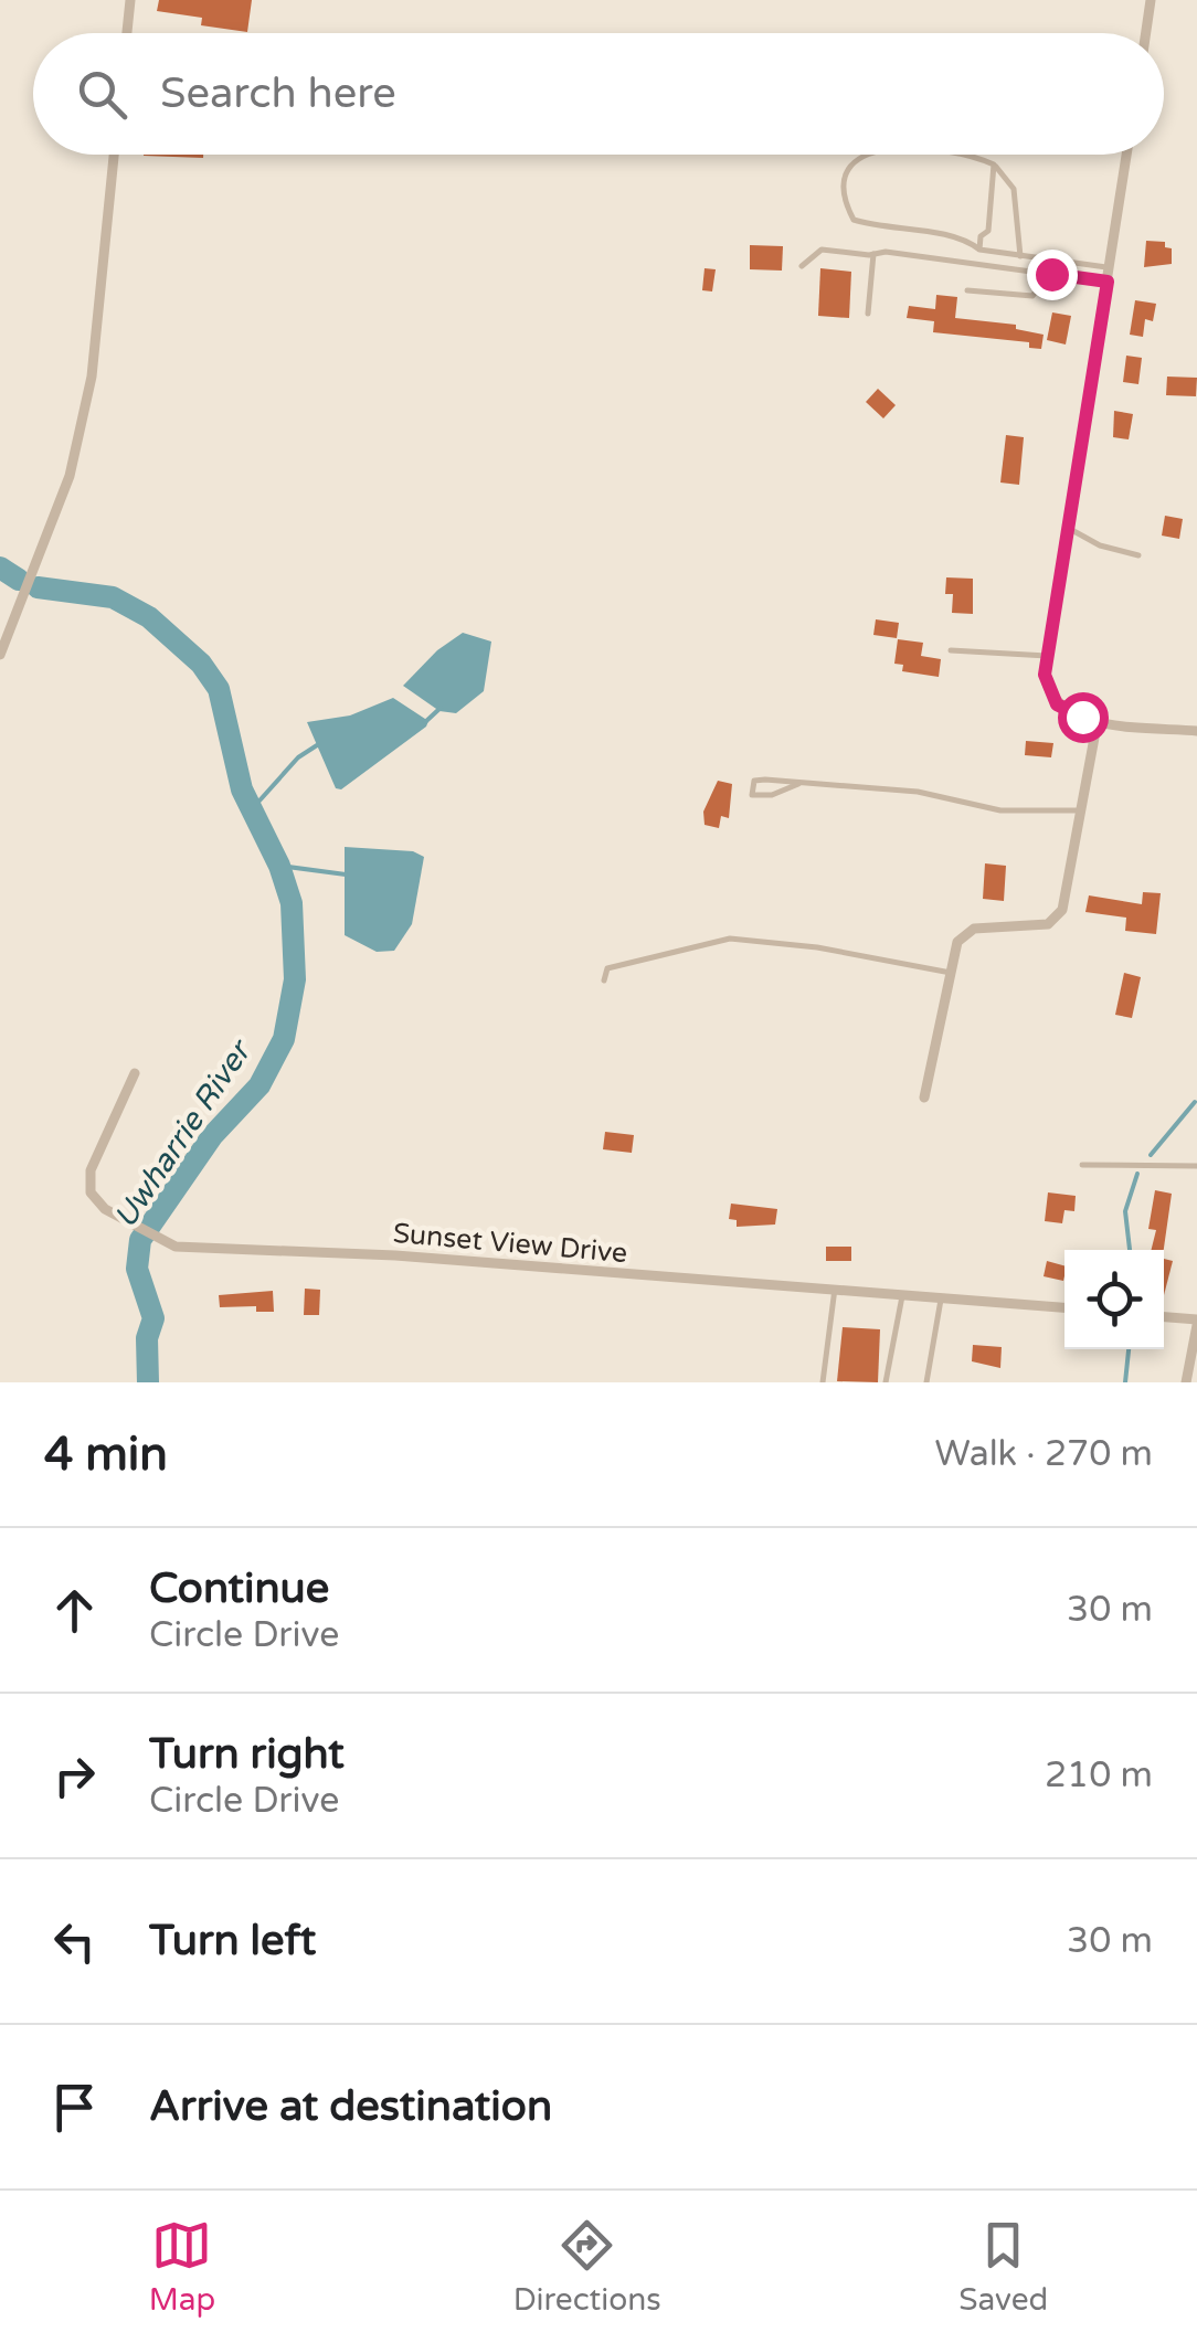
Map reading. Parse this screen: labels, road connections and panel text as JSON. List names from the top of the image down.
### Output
{
  "streets": {
    "street": ["Sunset View Drive"]
  },
  "water": ["Uwharrie River"],
  "page": {
    "search": "Search here",
    "heading": ["4 min", "Walk · 270 m"],
    "list": [
      ["Continue", "Circle Drive", "30 m"],
      ["Turn right", "Circle Drive", "210 m"],
      ["Turn left", "30 m"],
      "Arrive at destination"
    ],
    "nav": ["Map", "Directions", "Saved"]
  }
}
